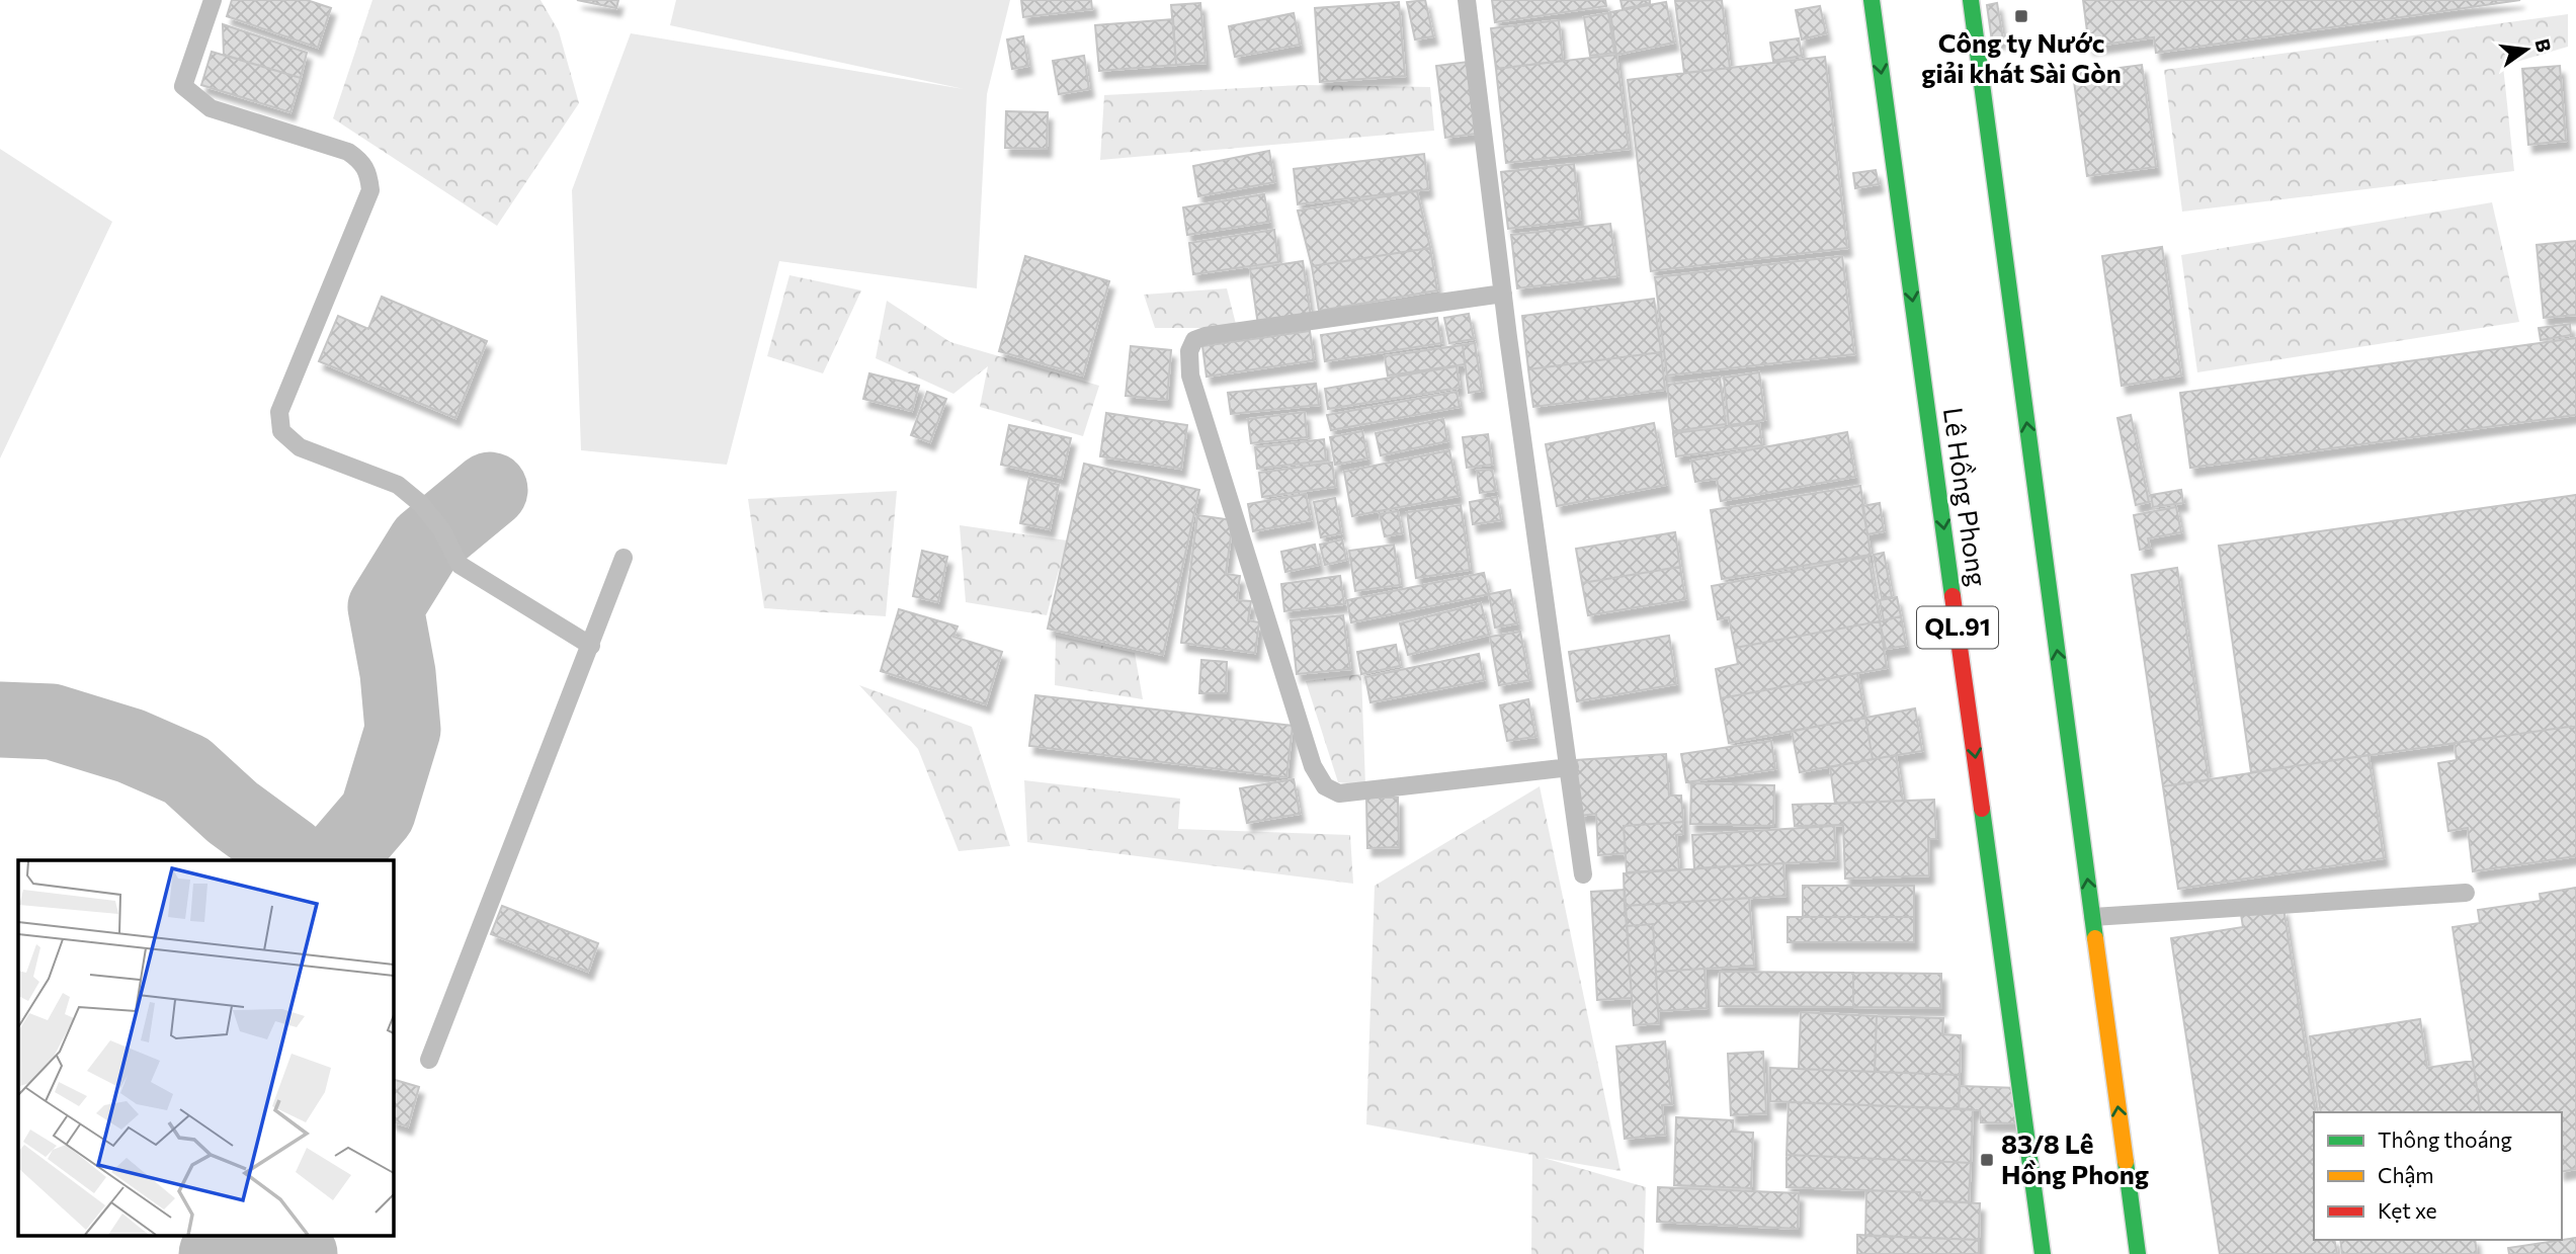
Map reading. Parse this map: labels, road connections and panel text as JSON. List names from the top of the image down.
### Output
{
  "streets": {
    "highway": ["Lê Hồng Phong", "QL.91"]
  },
  "places": {
    "transit": ["Công ty Nước giải khát Sài Gòn", "83/8 Lê Hồng Phong"]
  },
  "legend": ["Thông thoáng", "Chậm", "Kẹt xe"],
  "north": "right"
}
